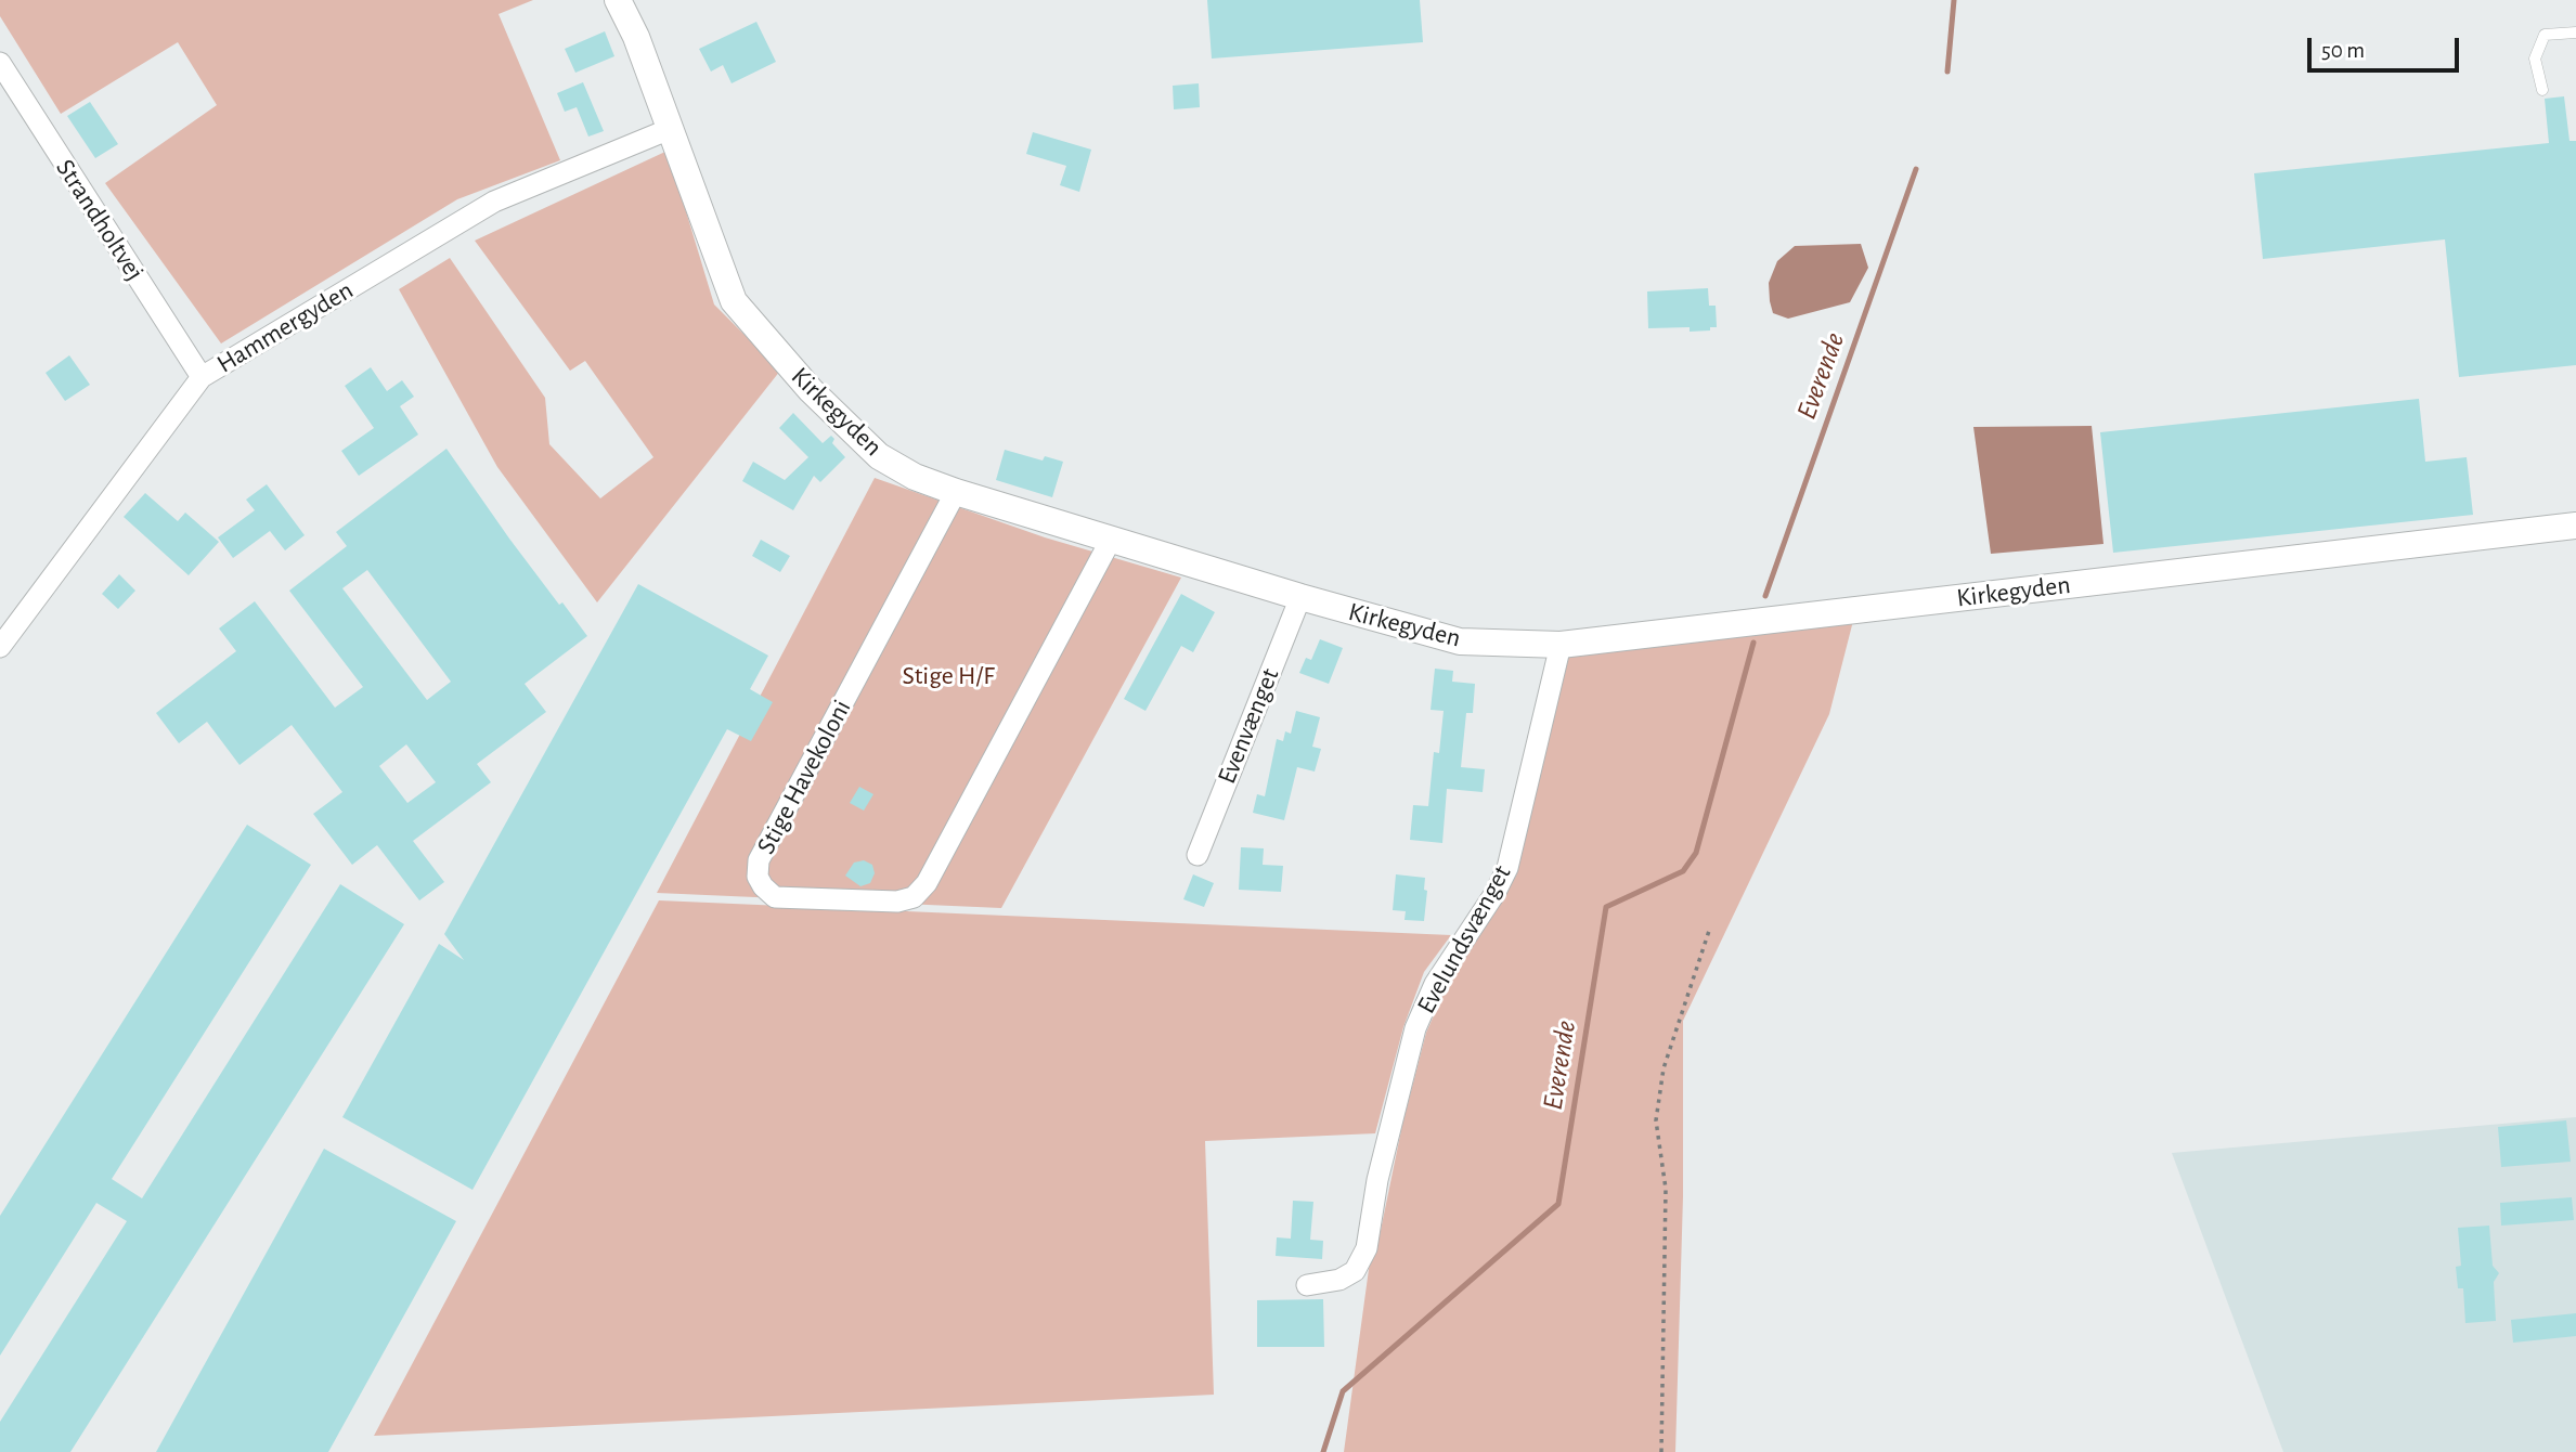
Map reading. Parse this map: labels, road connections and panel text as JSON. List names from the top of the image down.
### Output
{
  "streets": {
    "street": [
      "Strandholtvej",
      "Hammergyden",
      "Kirkegyden",
      "Evenvænget",
      "Stige Havekoloni",
      "Evelundsvænget"
    ]
  },
  "crossings": [
    ["Strandholtvej", "Hammergyden"],
    ["Hammergyden", "Kirkegyden"],
    ["Kirkegyden", "Evenvænget"],
    ["Kirkegyden", "Stige Havekoloni"],
    ["Kirkegyden", "Evelundsvænget"]
  ],
  "water": ["Everende"],
  "parks": ["Stige H/F"],
  "scale_bar": "50 m"
}
